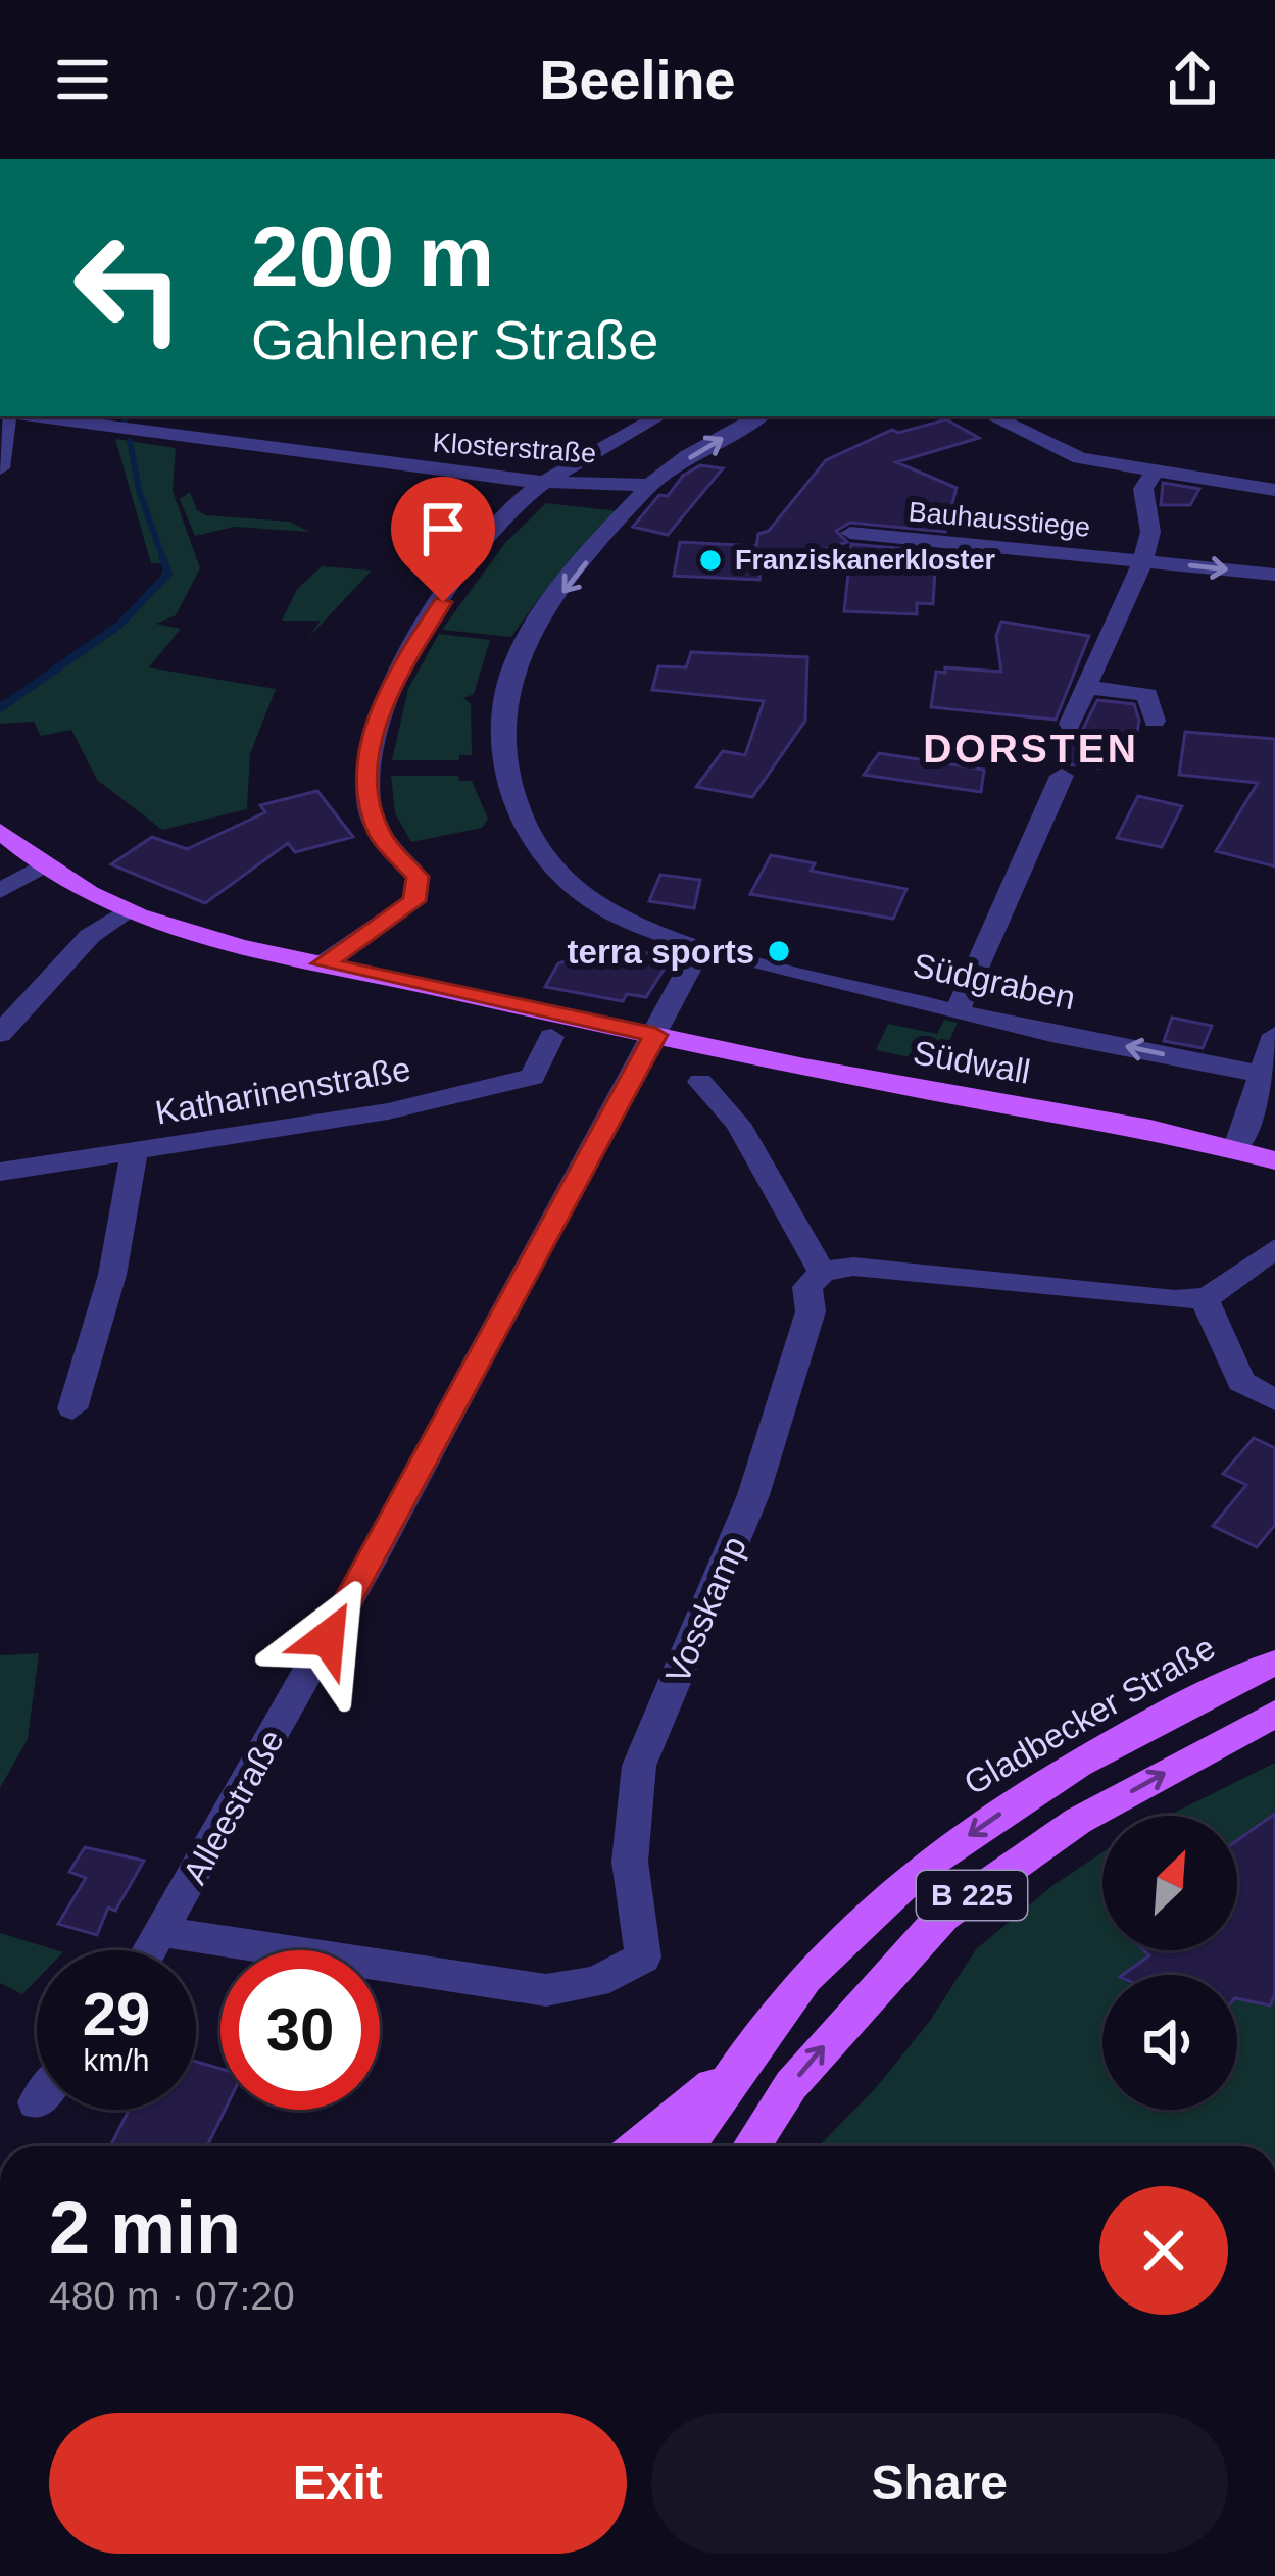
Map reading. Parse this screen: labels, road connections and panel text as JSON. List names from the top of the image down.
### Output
{
  "streets": {
    "main road": ["Südwall", "Gladbecker Straße", "B 225"],
    "street": [
      "Klosterstraße",
      "Bauhausstiege",
      "Südgraben",
      "Katharinenstraße",
      "Vosskamp",
      "Alleestraße"
    ]
  },
  "crossings": [
    ["Klosterstraße", "Südgraben"],
    ["Südgraben", "Alleestraße"],
    ["Südwall", "Alleestraße"],
    ["Vosskamp", "Alleestraße"],
    ["Gladbecker Straße", "B 225"]
  ],
  "districts": ["DORSTEN"],
  "places": ["Franziskanerkloster", "terra sports"],
  "north": "top right",
  "page": {
    "header": "Beeline",
    "turn": ["200 m", "Gahlener Straße"],
    "speed": "29 km/h",
    "limit": "30",
    "heading": ["2 min", "480 m · 07:20"],
    "buttons": ["Exit", "Share"]
  }
}
